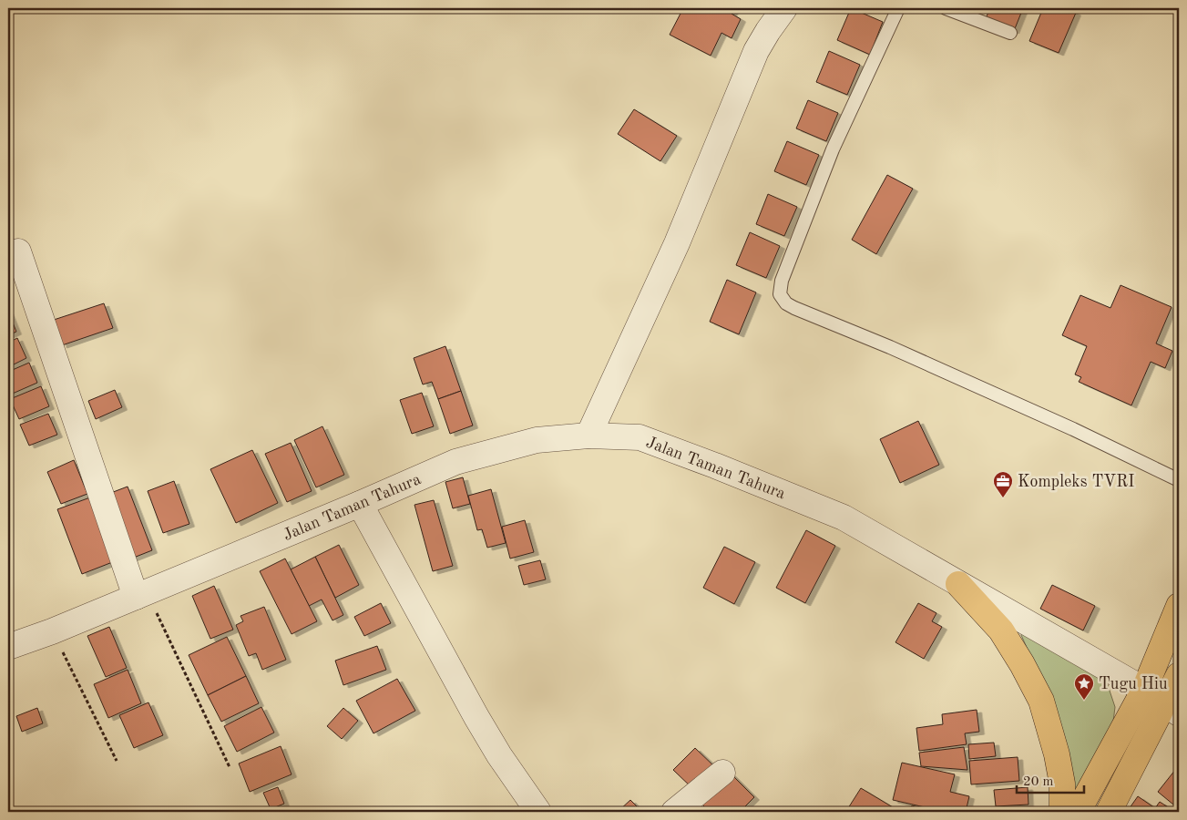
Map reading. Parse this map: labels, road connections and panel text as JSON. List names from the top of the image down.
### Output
{
  "streets": {
    "street": ["Jalan Taman Tahura"]
  },
  "places": {
    "office": ["Kompleks TVRI"],
    "place": ["Tugu Hiu"]
  },
  "scale_bar": "20 m"
}
